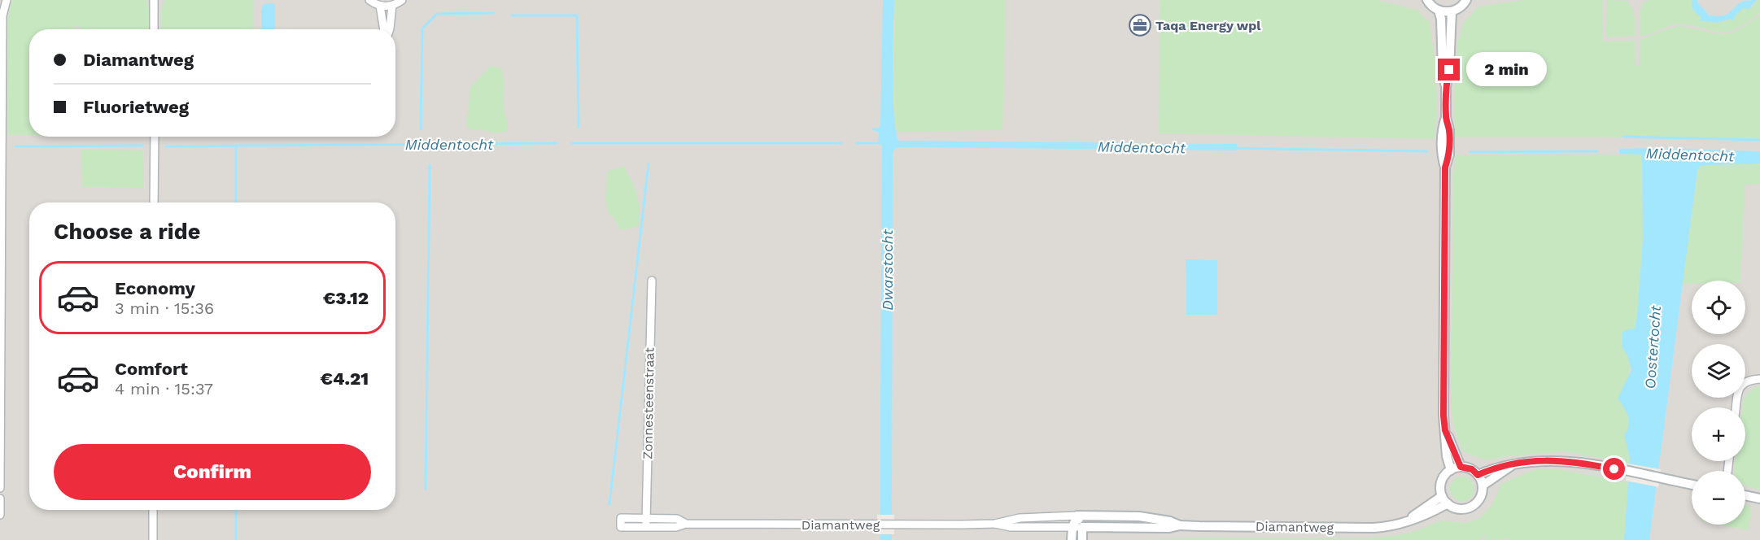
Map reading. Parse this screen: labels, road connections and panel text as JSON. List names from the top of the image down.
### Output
{
  "streets": {
    "street": ["Zonnesteenstraat", "Diamantweg"]
  },
  "crossings": [
    ["Zonnesteenstraat", "Diamantweg"]
  ],
  "water": ["Middentocht", "Dwarstocht", "Oostertocht"],
  "places": {
    "office": ["Taqa Energy wpl"]
  },
  "page": {
    "banner": ["Diamantweg", "Fluorietweg"],
    "bubble": "2 min",
    "heading": "Choose a ride",
    "list": [
      {
        "name": "Economy",
        "note": "3 min · 15:36",
        "value": "€3.12"
      },
      {
        "name": "Comfort",
        "note": "4 min · 15:37",
        "value": "€4.21"
      }
    ],
    "map_buttons": ["+", "−"],
    "buttons": "Confirm"
  }
}
